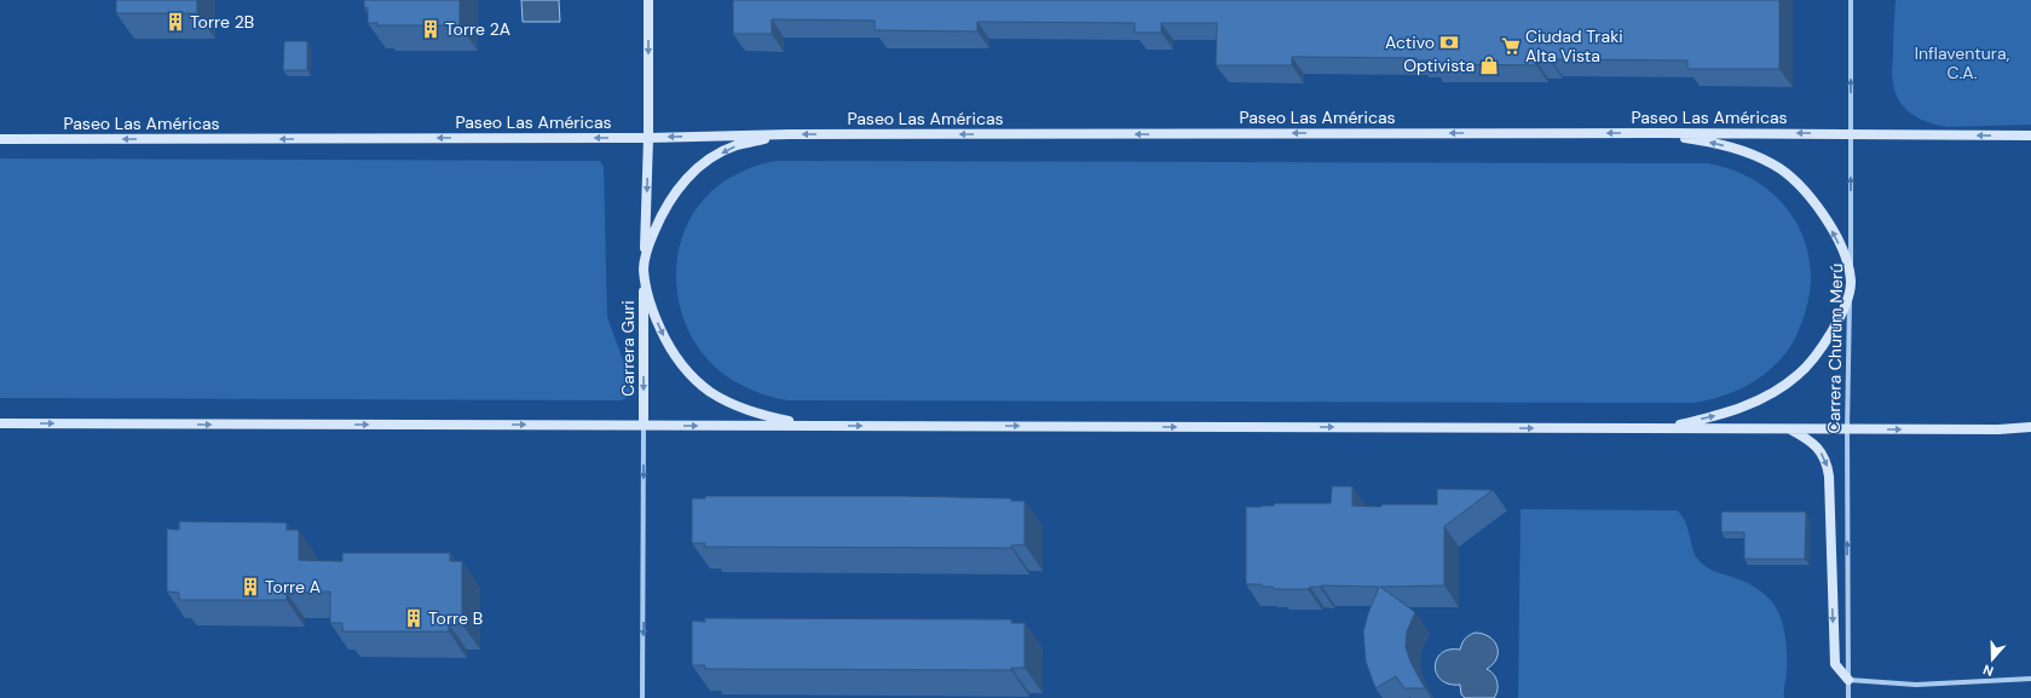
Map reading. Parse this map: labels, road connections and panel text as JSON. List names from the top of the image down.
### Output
{
  "streets": {
    "main road": ["Paseo Las Américas", "Carrera Guri"],
    "street": ["Carrera Churum Merú"]
  },
  "crossings": [
    ["Paseo Las Américas", "Carrera Guri"],
    ["Paseo Las Américas", "Carrera Churum Merú"]
  ],
  "one_way": ["Paseo Las Américas", "Carrera Guri", "Carrera Churum Merú"],
  "parks": ["Inflaventura, C.A."],
  "places": {
    "building": [
      "Torre 2B",
      "Torre 2A",
      "Torre A",
      "Torre B"
    ],
    "bank": ["Activo"],
    "supermarket": ["Ciudad Traki Alta Vista"],
    "shop": ["Optivista"]
  },
  "north": "bottom"
}
